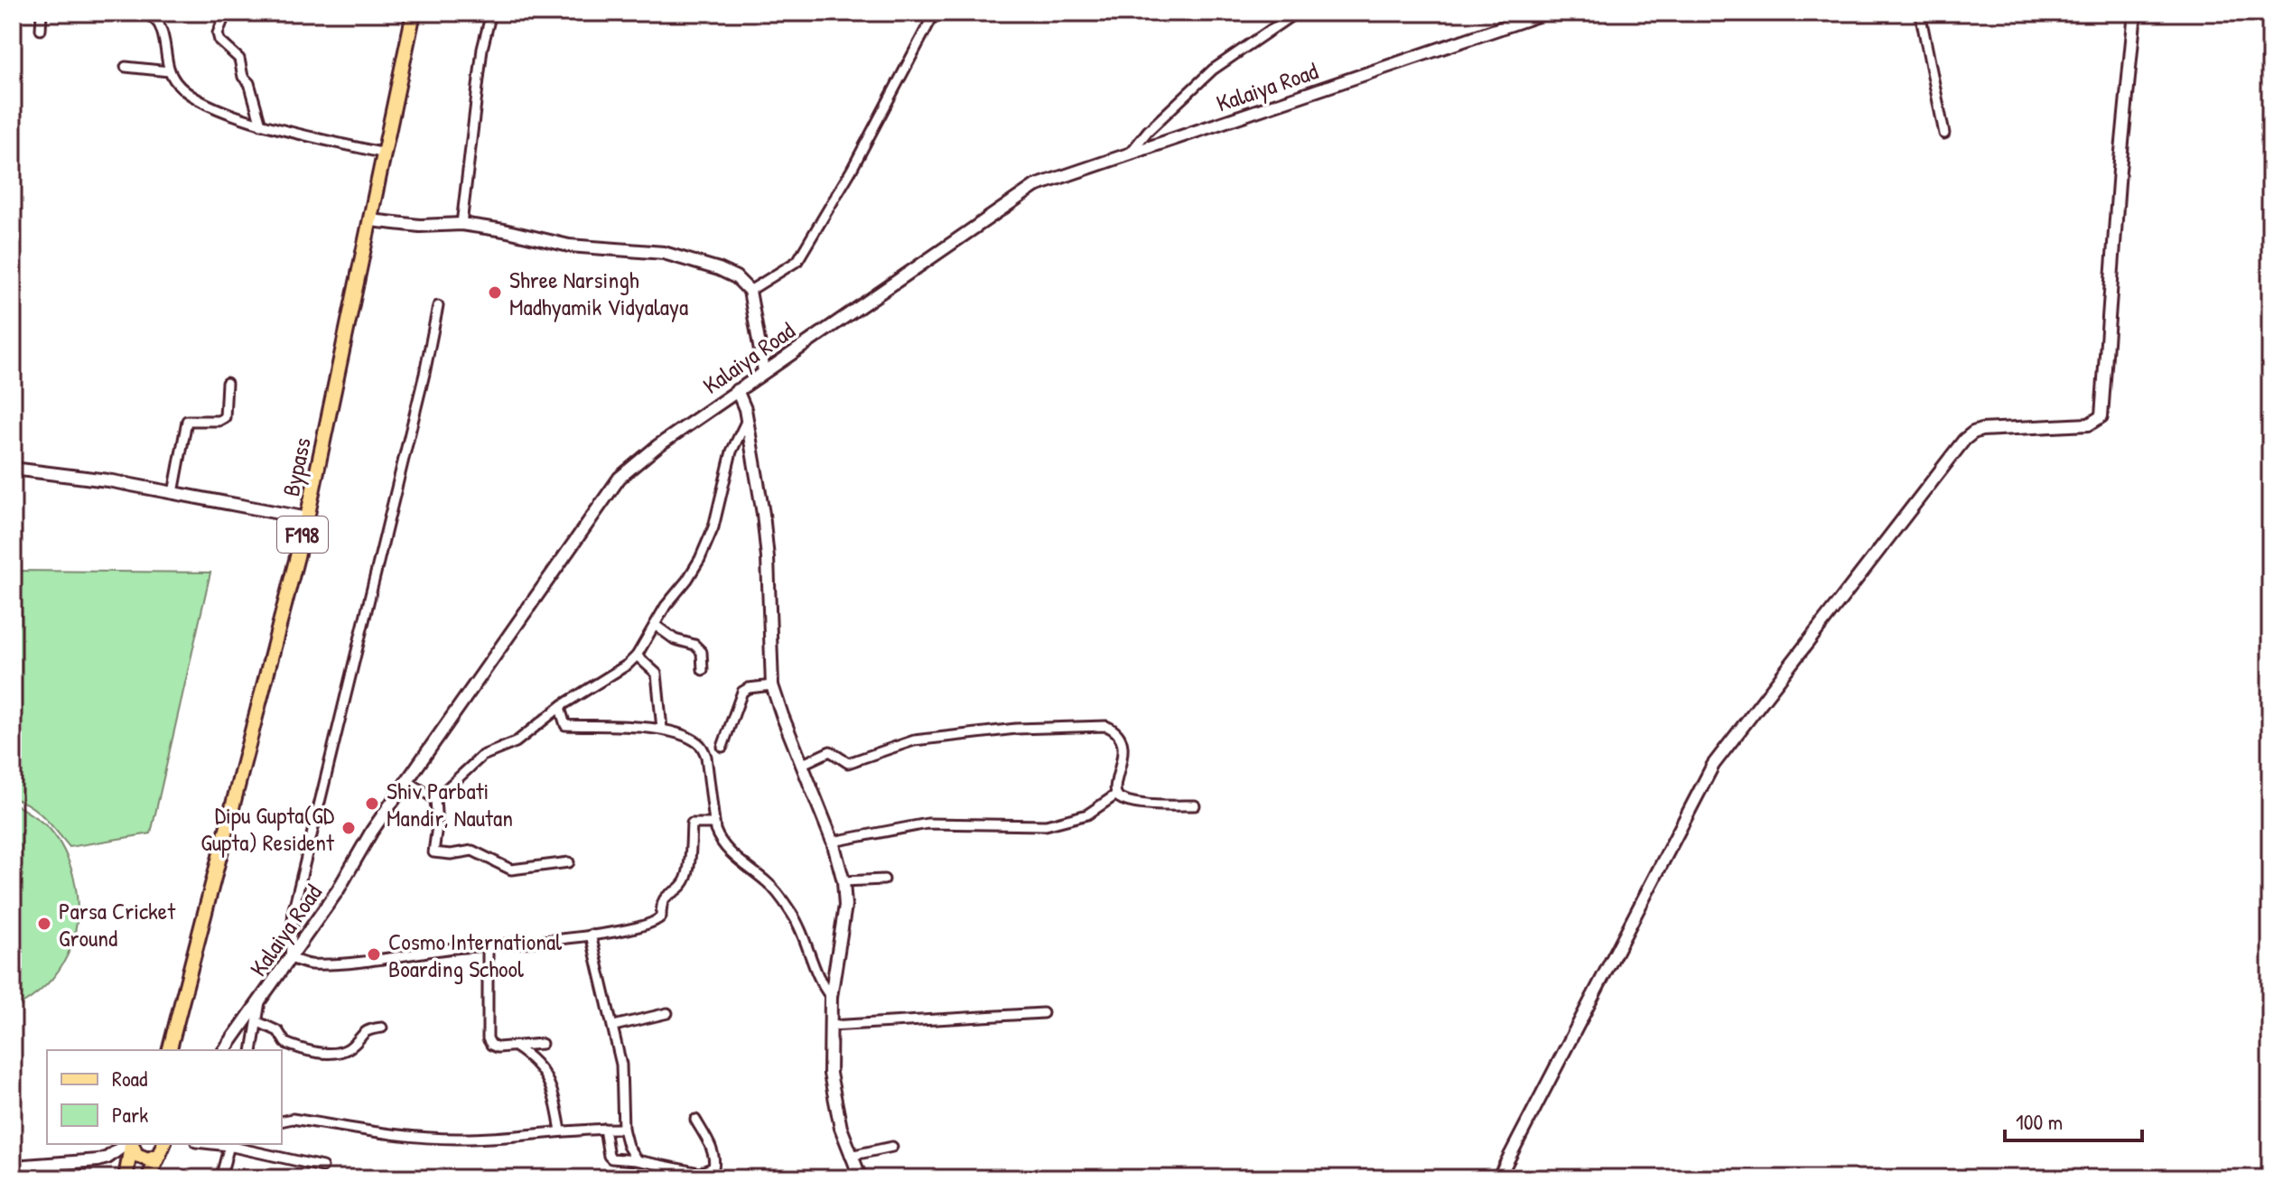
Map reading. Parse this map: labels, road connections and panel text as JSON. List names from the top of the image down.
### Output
{
  "streets": {
    "main road": ["Bypass", "F198"],
    "street": ["Kalaiya Road"]
  },
  "places": [
    "Shree Narsingh Madhyamik Vidyalaya",
    "Shiv Parbati Mandir, Nautan",
    "Dipu Gupta(GD Gupta) Resident",
    "Parsa Cricket Ground",
    "Cosmo International Boarding School"
  ],
  "legend": ["Road", "Park"],
  "scale_bar": "100 m"
}
